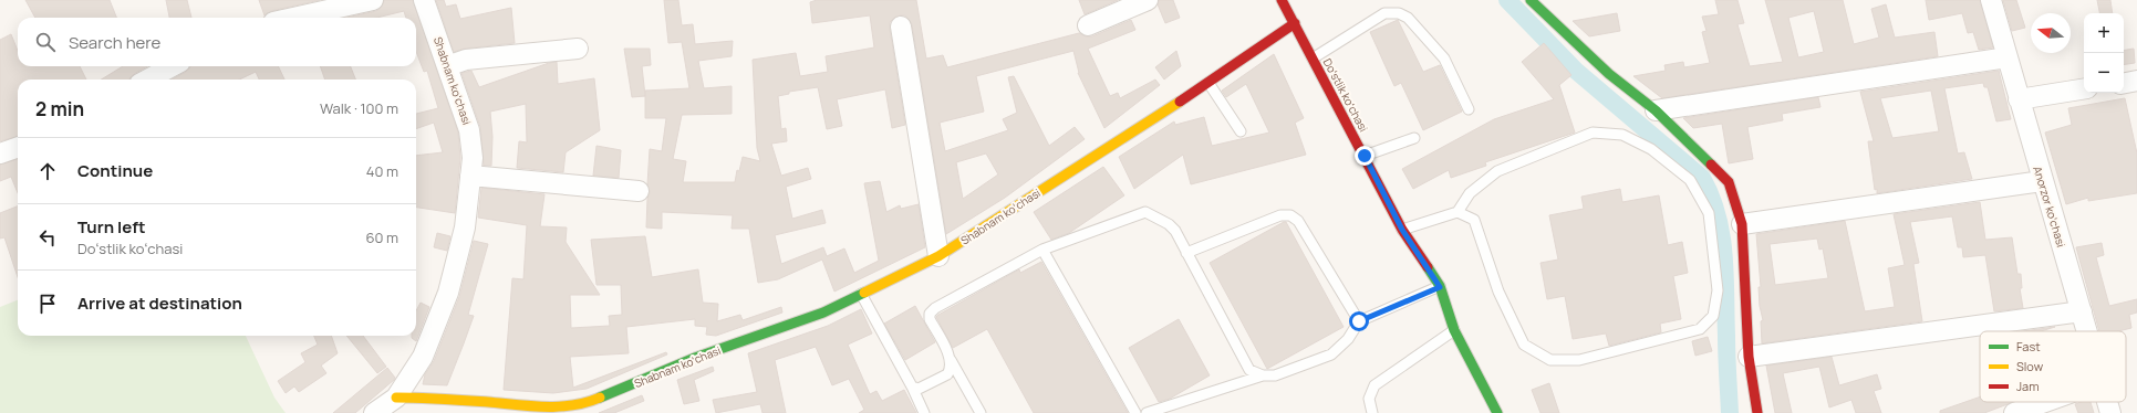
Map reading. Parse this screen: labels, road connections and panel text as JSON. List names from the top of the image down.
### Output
{
  "streets": {
    "street": ["Shabnam koʻchasi", "Doʻstlik koʻchasi", "Anorzor koʻchasi"]
  },
  "crossings": [
    ["Shabnam koʻchasi", "Doʻstlik koʻchasi"]
  ],
  "legend": ["Fast", "Slow", "Jam"],
  "north": "left",
  "page": {
    "map_buttons": ["+", "−"],
    "search": "Search here",
    "heading": ["2 min", "Walk · 100 m"],
    "list": [
      ["Continue", "40 m"],
      ["Turn left", "Doʻstlik koʻchasi", "60 m"],
      "Arrive at destination"
    ]
  }
}
